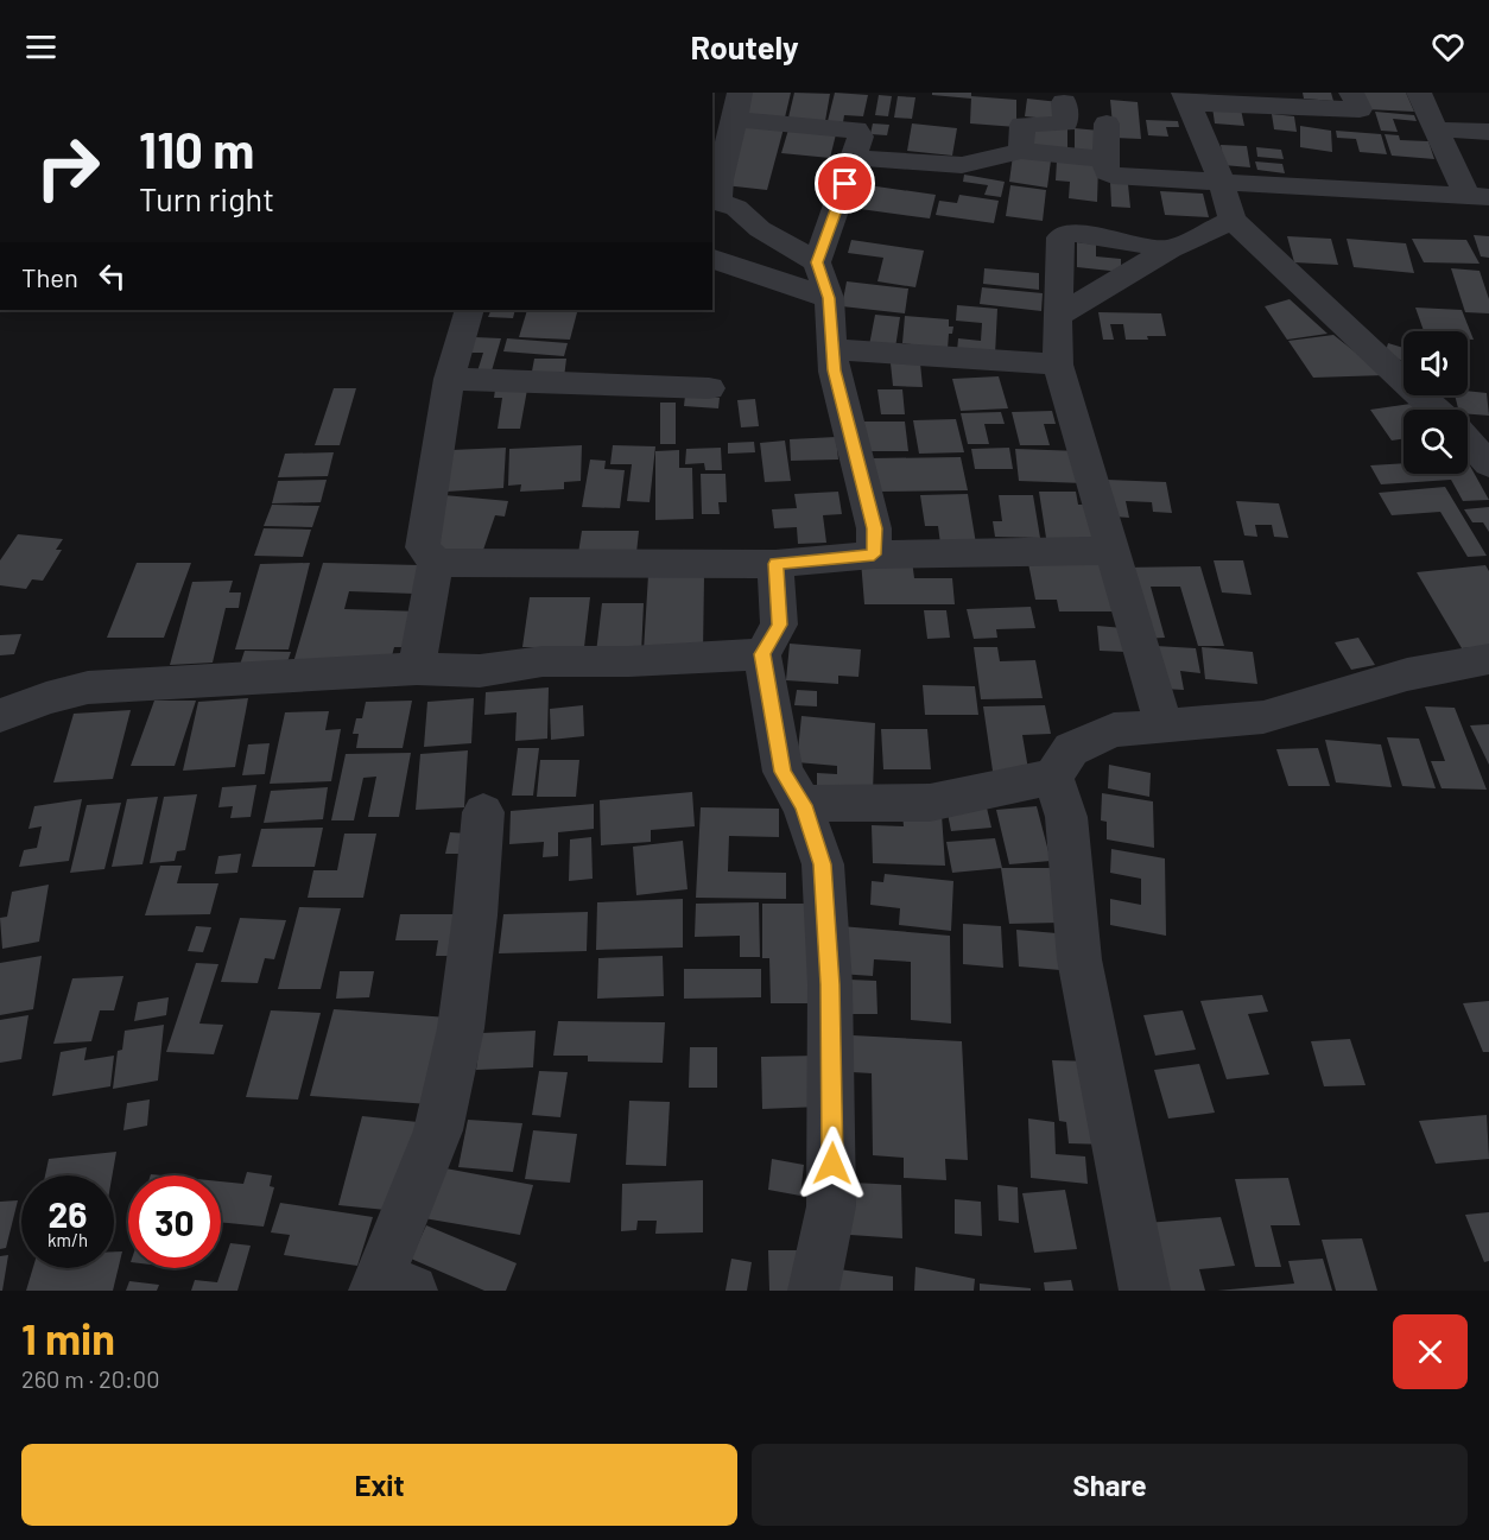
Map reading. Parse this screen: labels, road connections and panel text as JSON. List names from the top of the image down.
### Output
{
  "page": {
    "header": "Routely",
    "turn": ["110 m", "Turn right"],
    "then": "Then",
    "speed": "26 km/h",
    "limit": "30",
    "heading": ["1 min", "260 m · 20:00"],
    "buttons": ["Exit", "Share"]
  }
}
